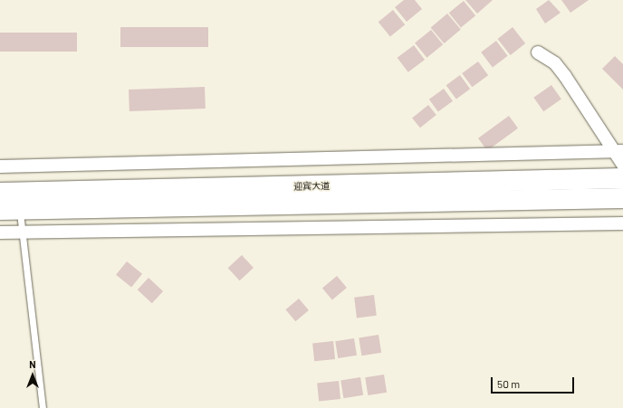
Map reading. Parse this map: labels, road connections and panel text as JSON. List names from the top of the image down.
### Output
{
  "streets": {
    "main road": ["迎宾大道"]
  },
  "scale_bar": "50 m",
  "north": "top"
}
